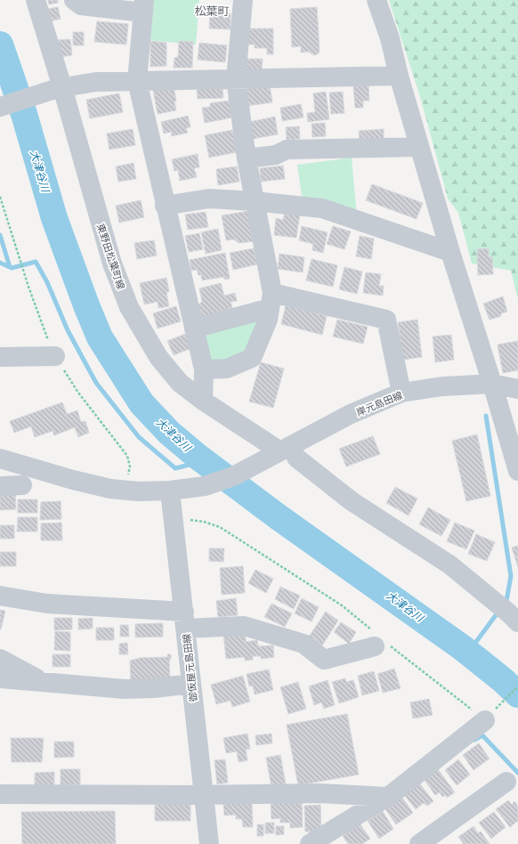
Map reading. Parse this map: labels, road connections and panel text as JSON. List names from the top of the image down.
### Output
{
  "streets": {
    "street": ["東野田松葉町線", "岸元島田線", "御仮屋元島田線"]
  },
  "crossings": [
    ["東野田松葉町線", "岸元島田線"],
    ["岸元島田線", "御仮屋元島田線"]
  ],
  "districts": ["松葉町"],
  "water": ["大津谷川"]
}
